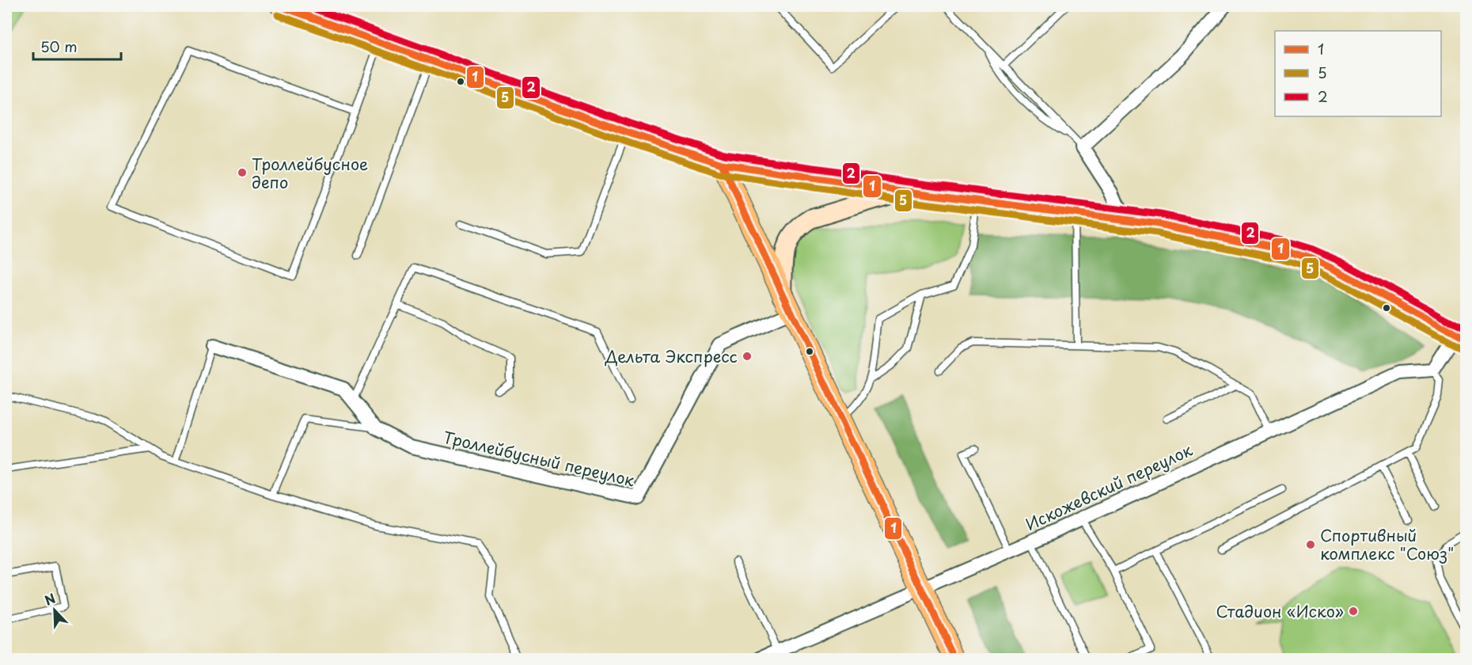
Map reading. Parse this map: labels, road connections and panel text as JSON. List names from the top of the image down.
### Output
{
  "streets": {
    "street": ["Троллейбусный переулок", "Искожевский переулок"]
  },
  "places": [
    "Троллейбусное депо",
    "Дельта Экспресс",
    "Спортивный комплекс \"Союз\"",
    "Стадион «Иско»"
  ],
  "lines": ["transit line 1", "transit line 2", "transit line 5"],
  "legend": ["1", "5", "2"],
  "scale_bar": "50 m",
  "north": "top left"
}
